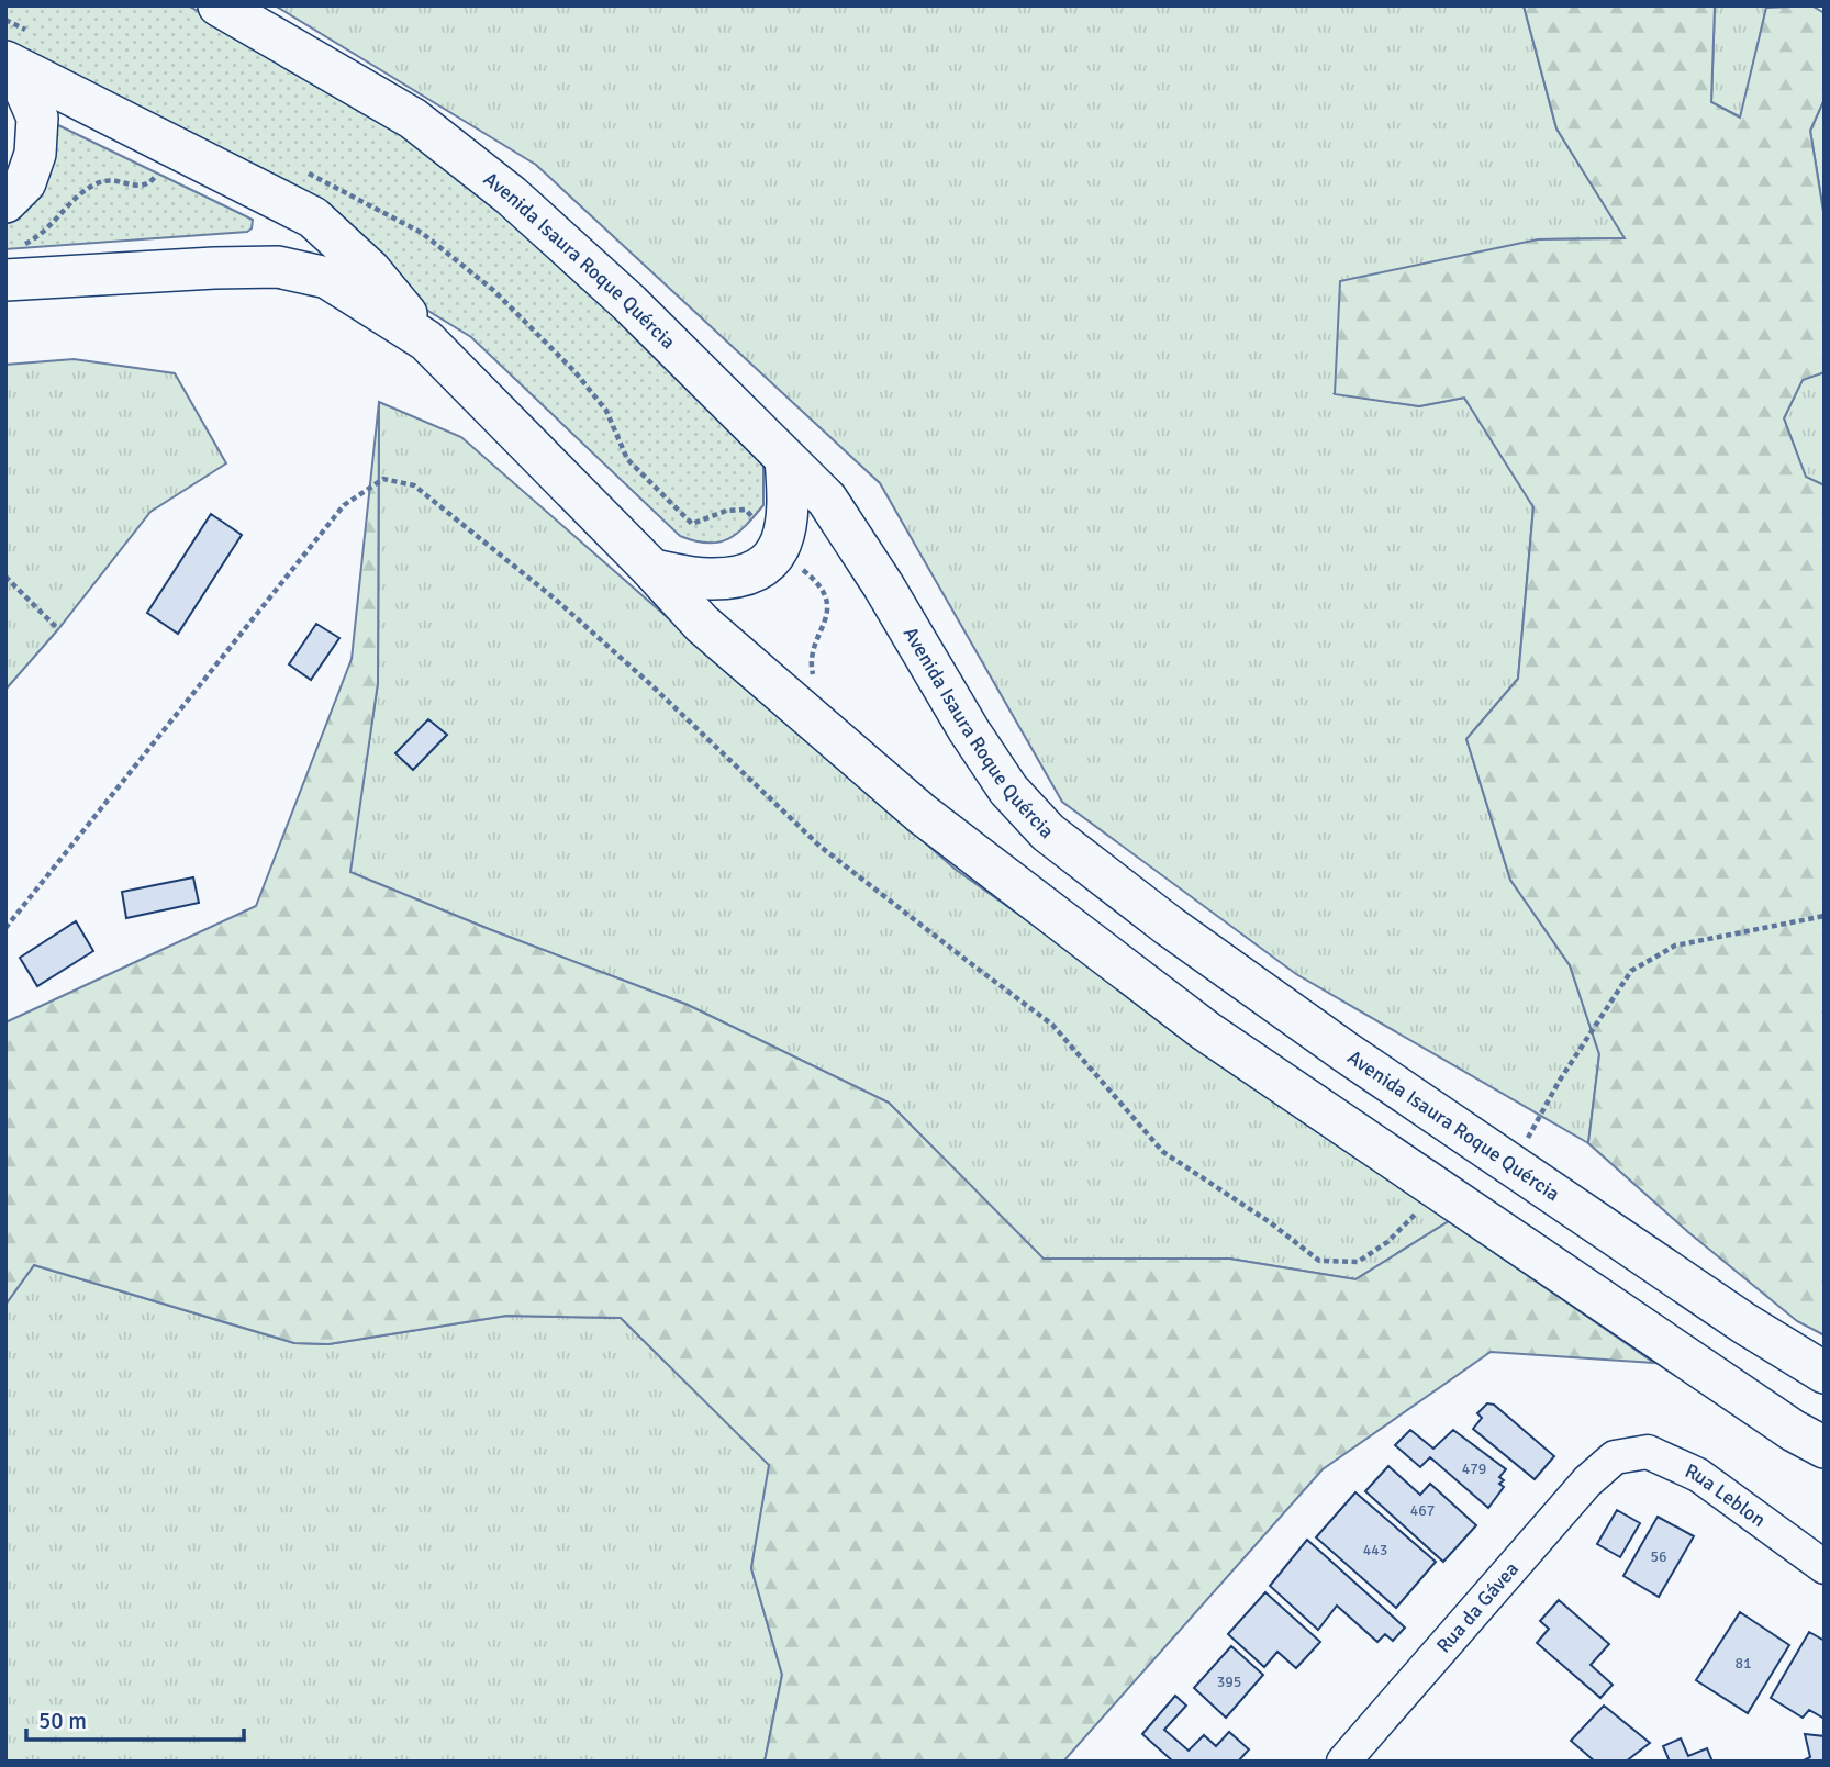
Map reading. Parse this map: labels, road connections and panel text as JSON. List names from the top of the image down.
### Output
{
  "streets": {
    "main road": ["Avenida Isaura Roque Quércia"],
    "street": ["Rua Leblon", "Rua da Gávea"]
  },
  "crossings": [
    ["Rua Leblon", "Rua da Gávea"]
  ],
  "house_numbers": [
    "479",
    "467",
    "443",
    "56",
    "81",
    "395"
  ],
  "scale_bar": "50 m"
}
